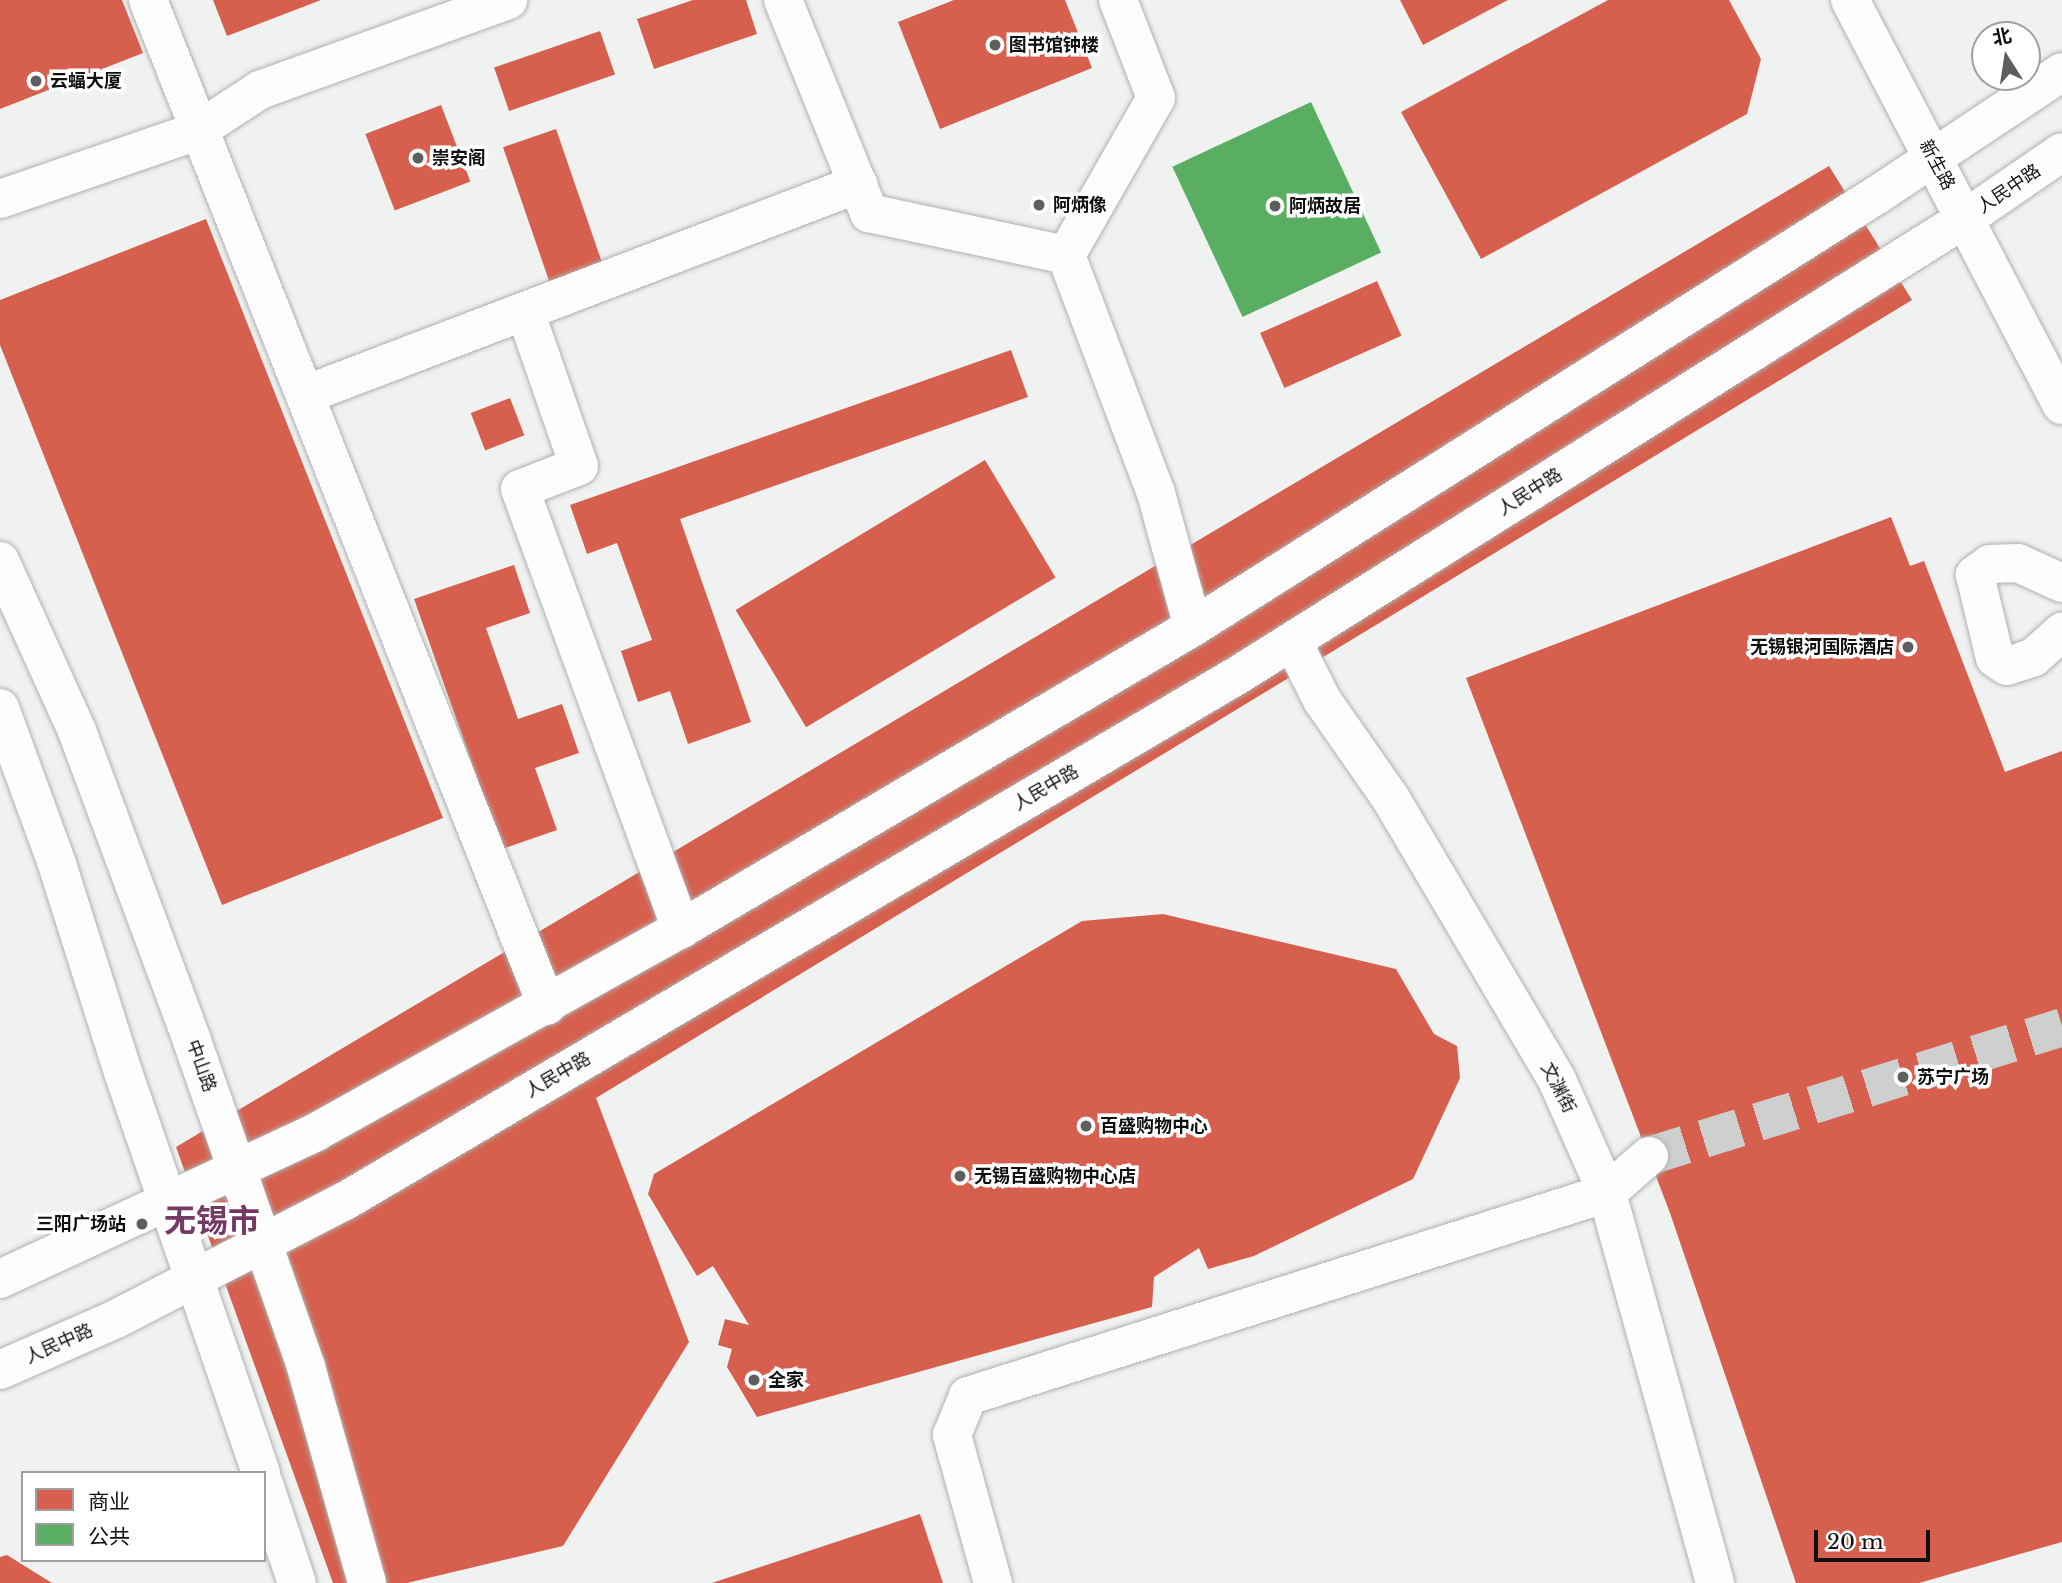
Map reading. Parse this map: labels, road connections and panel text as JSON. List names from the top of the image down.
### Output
{
  "streets": {
    "main road": [
      "新生路",
      "人民中路",
      "中山路",
      "文渊街"
    ]
  },
  "crossings": [
    ["新生路", "人民中路"],
    ["人民中路", "中山路"],
    ["人民中路", "文渊街"]
  ],
  "districts": ["无锡市"],
  "places": [
    "图书馆钟楼",
    "云蝠大厦",
    "崇安阁",
    "阿炳像",
    "阿炳故居",
    "无锡银河国际酒店",
    "苏宁广场",
    "百盛购物中心",
    "无锡百盛购物中心店",
    "三阳广场站",
    "全家"
  ],
  "legend": ["商业", "公共"],
  "scale_bar": "20 m",
  "north": "top"
}
